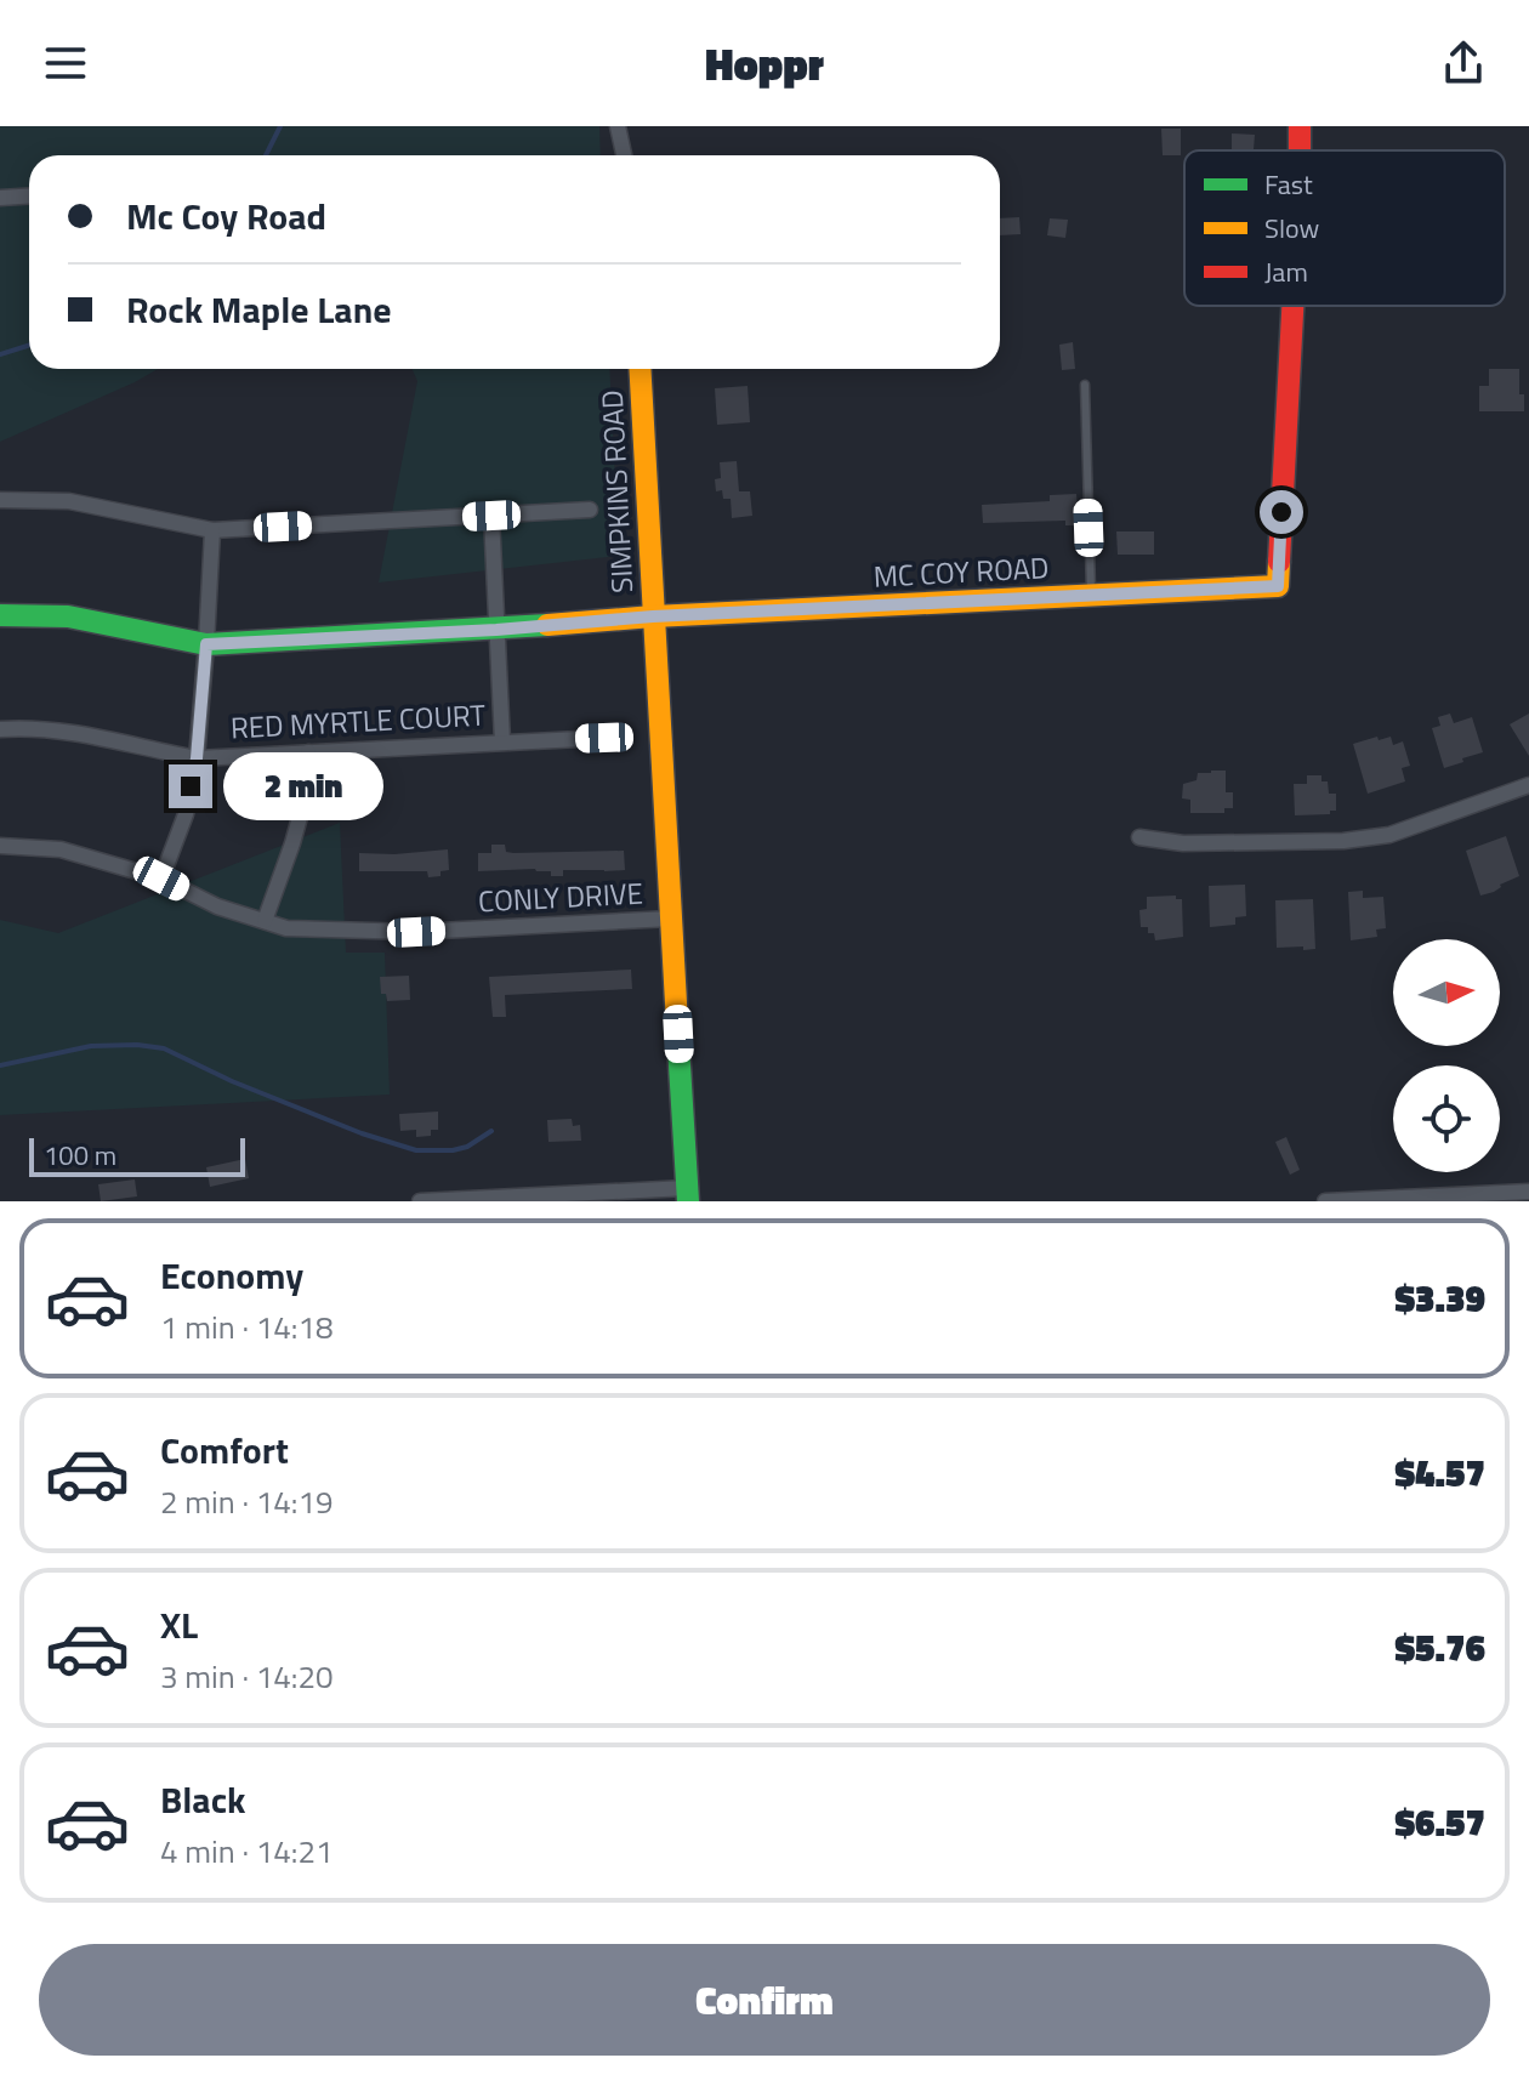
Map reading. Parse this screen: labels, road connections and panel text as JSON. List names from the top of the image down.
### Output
{
  "streets": {
    "street": [
      "SIMPKINS ROAD",
      "MC COY ROAD",
      "RED MYRTLE COURT",
      "CONLY DRIVE"
    ]
  },
  "crossings": [
    ["SIMPKINS ROAD", "MC COY ROAD"],
    ["SIMPKINS ROAD", "CONLY DRIVE"]
  ],
  "legend": ["Fast", "Slow", "Jam"],
  "scale_bar": "100 m",
  "north": "right",
  "page": {
    "header": "Hoppr",
    "banner": ["Mc Coy Road", "Rock Maple Lane"],
    "bubble": "2 min",
    "scale": "100 m",
    "list": [
      {
        "name": "Economy",
        "note": "1 min · 14:18",
        "value": "$3.39"
      },
      {
        "name": "Comfort",
        "note": "2 min · 14:19",
        "value": "$4.57"
      },
      {
        "name": "XL",
        "note": "3 min · 14:20",
        "value": "$5.76"
      },
      {
        "name": "Black",
        "note": "4 min · 14:21",
        "value": "$6.57"
      }
    ],
    "buttons": "Confirm"
  }
}
